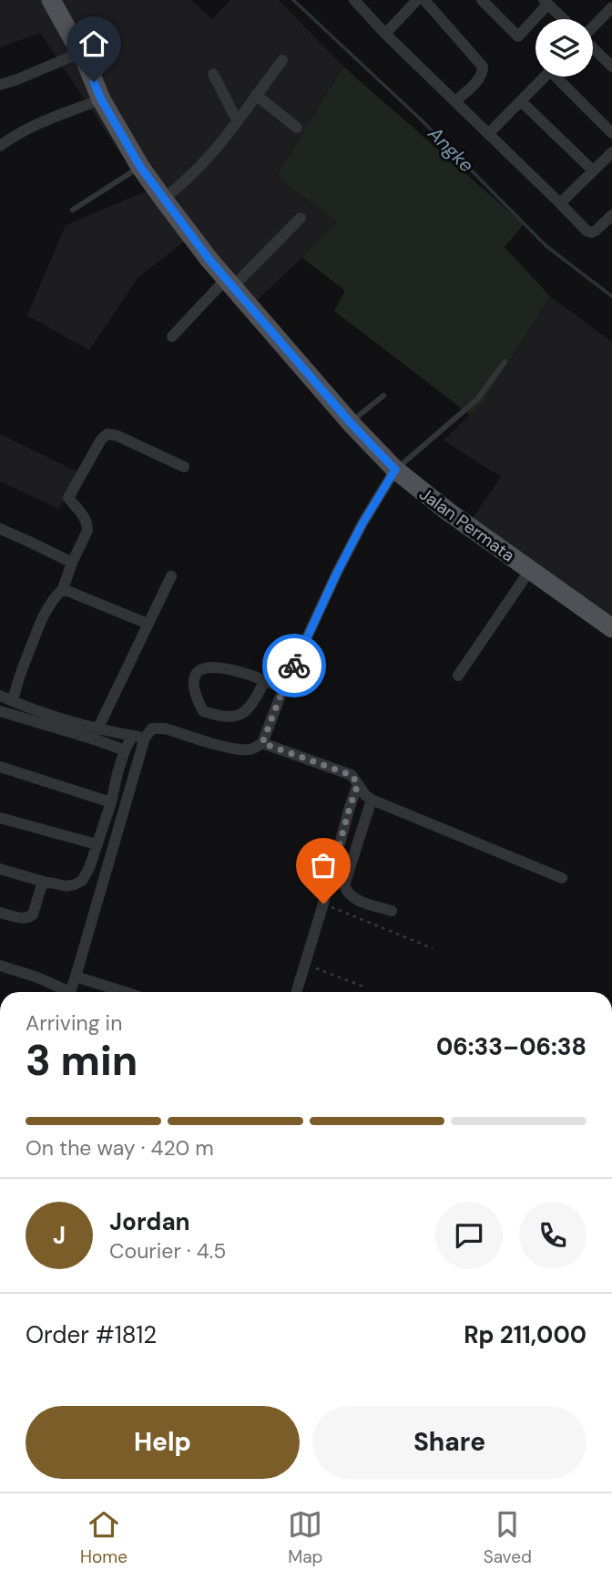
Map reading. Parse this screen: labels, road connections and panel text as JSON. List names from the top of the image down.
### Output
{
  "streets": {
    "main road": ["Jalan Permata"]
  },
  "water": ["Angke"],
  "page": {
    "heading": ["3 min", "Arriving in", "06:33–06:38"],
    "panel": [
      "Jordan",
      "Courier · 4.5",
      "Order #1812",
      "Rp 211,000"
    ],
    "bar": "On the way · 420 m",
    "round": "J",
    "buttons": ["Help", "Share"],
    "tabs": ["Home", "Map", "Saved"]
  }
}
